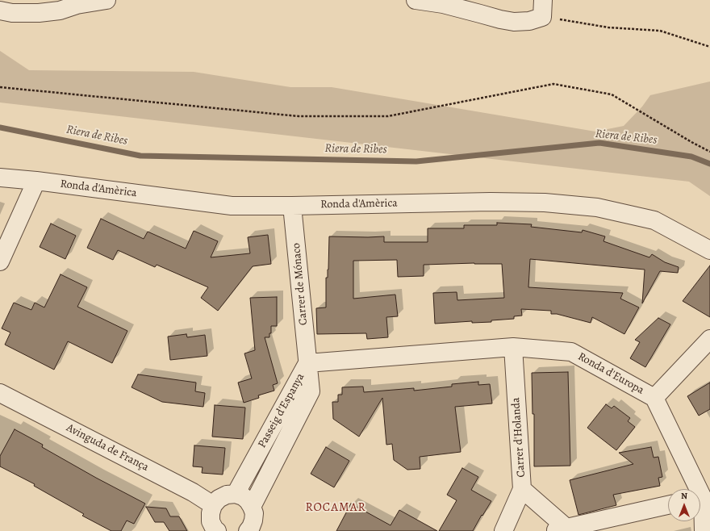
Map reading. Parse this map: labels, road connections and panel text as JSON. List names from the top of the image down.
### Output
{
  "streets": {
    "street": [
      "Ronda d'Amèrica",
      "Carrer de Mónaco",
      "Ronda d'Europa",
      "Passeig d'Espanya",
      "Carrer d'Holanda",
      "Avinguda de França"
    ]
  },
  "crossings": [
    ["Ronda d'Amèrica", "Carrer de Mónaco"],
    ["Carrer de Mónaco", "Ronda d'Europa"],
    ["Carrer de Mónaco", "Passeig d'Espanya"],
    ["Ronda d'Europa", "Passeig d'Espanya"],
    ["Ronda d'Europa", "Carrer d'Holanda"]
  ],
  "districts": ["ROCAMAR"],
  "water": ["Riera de Ribes"],
  "north": "top"
}
